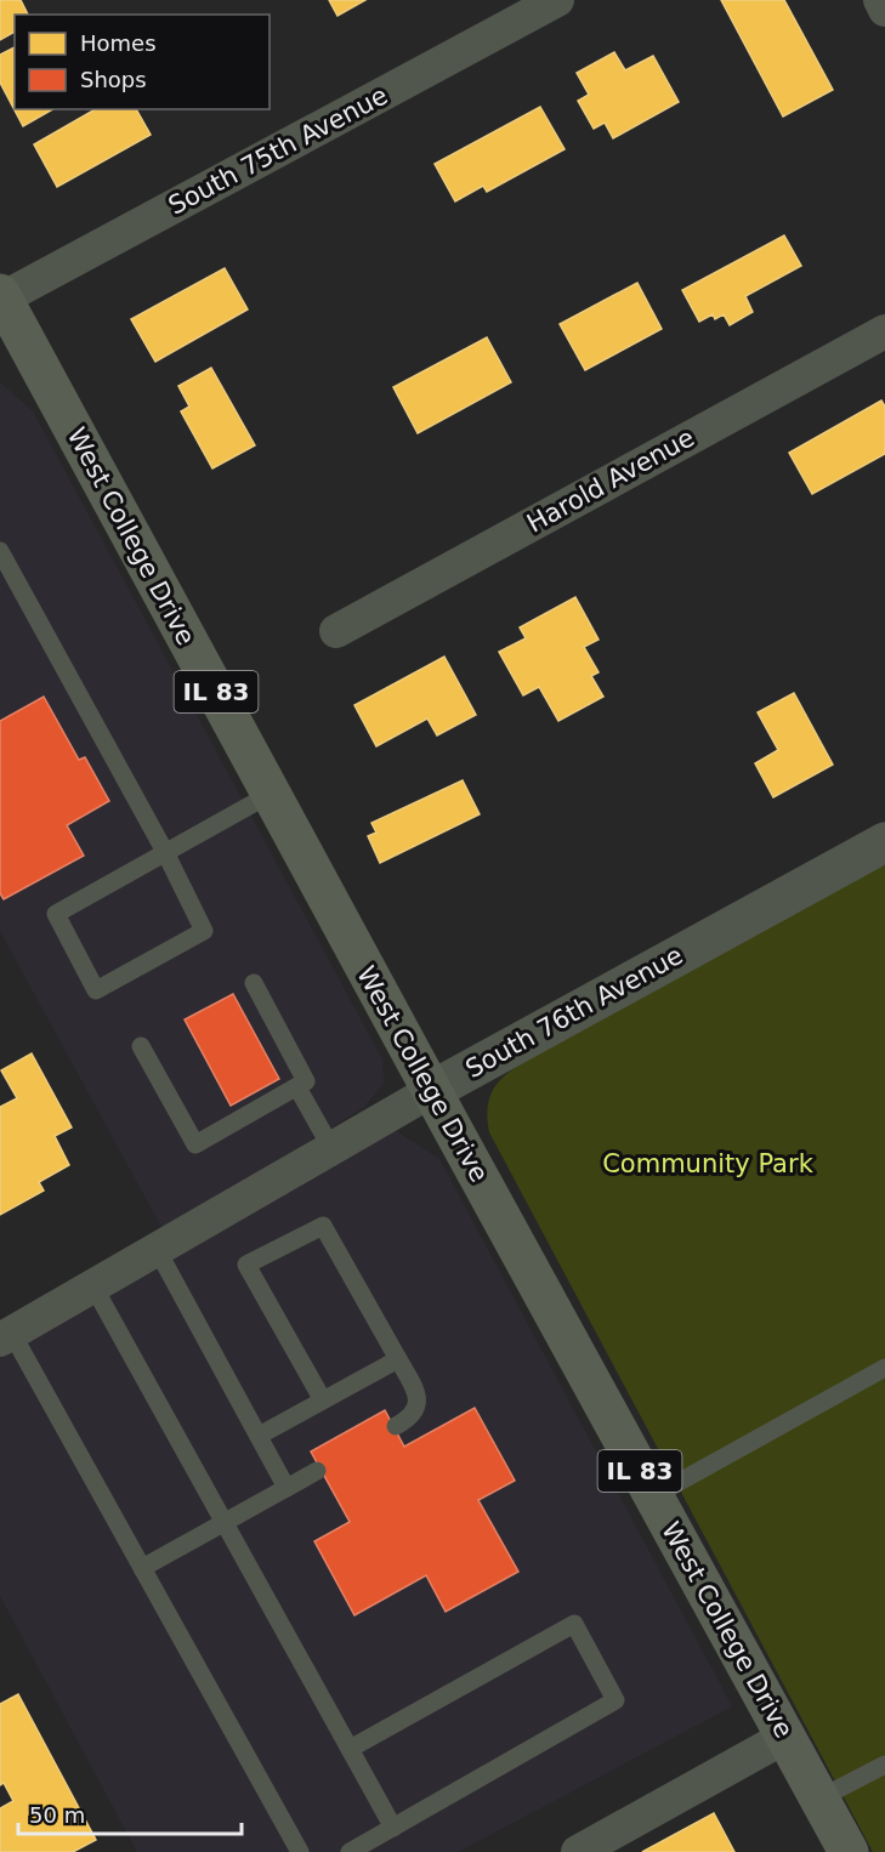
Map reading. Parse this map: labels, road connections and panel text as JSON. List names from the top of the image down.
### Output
{
  "streets": {
    "main road": ["West College Drive", "IL 83"],
    "street": ["South 75th Avenue", "Harold Avenue", "South 76th Avenue"]
  },
  "crossings": [
    ["South 75th Avenue", "West College Drive"],
    ["West College Drive", "South 76th Avenue"]
  ],
  "parks": ["Community Park"],
  "legend": ["Homes", "Shops"],
  "scale_bar": "50 m"
}
